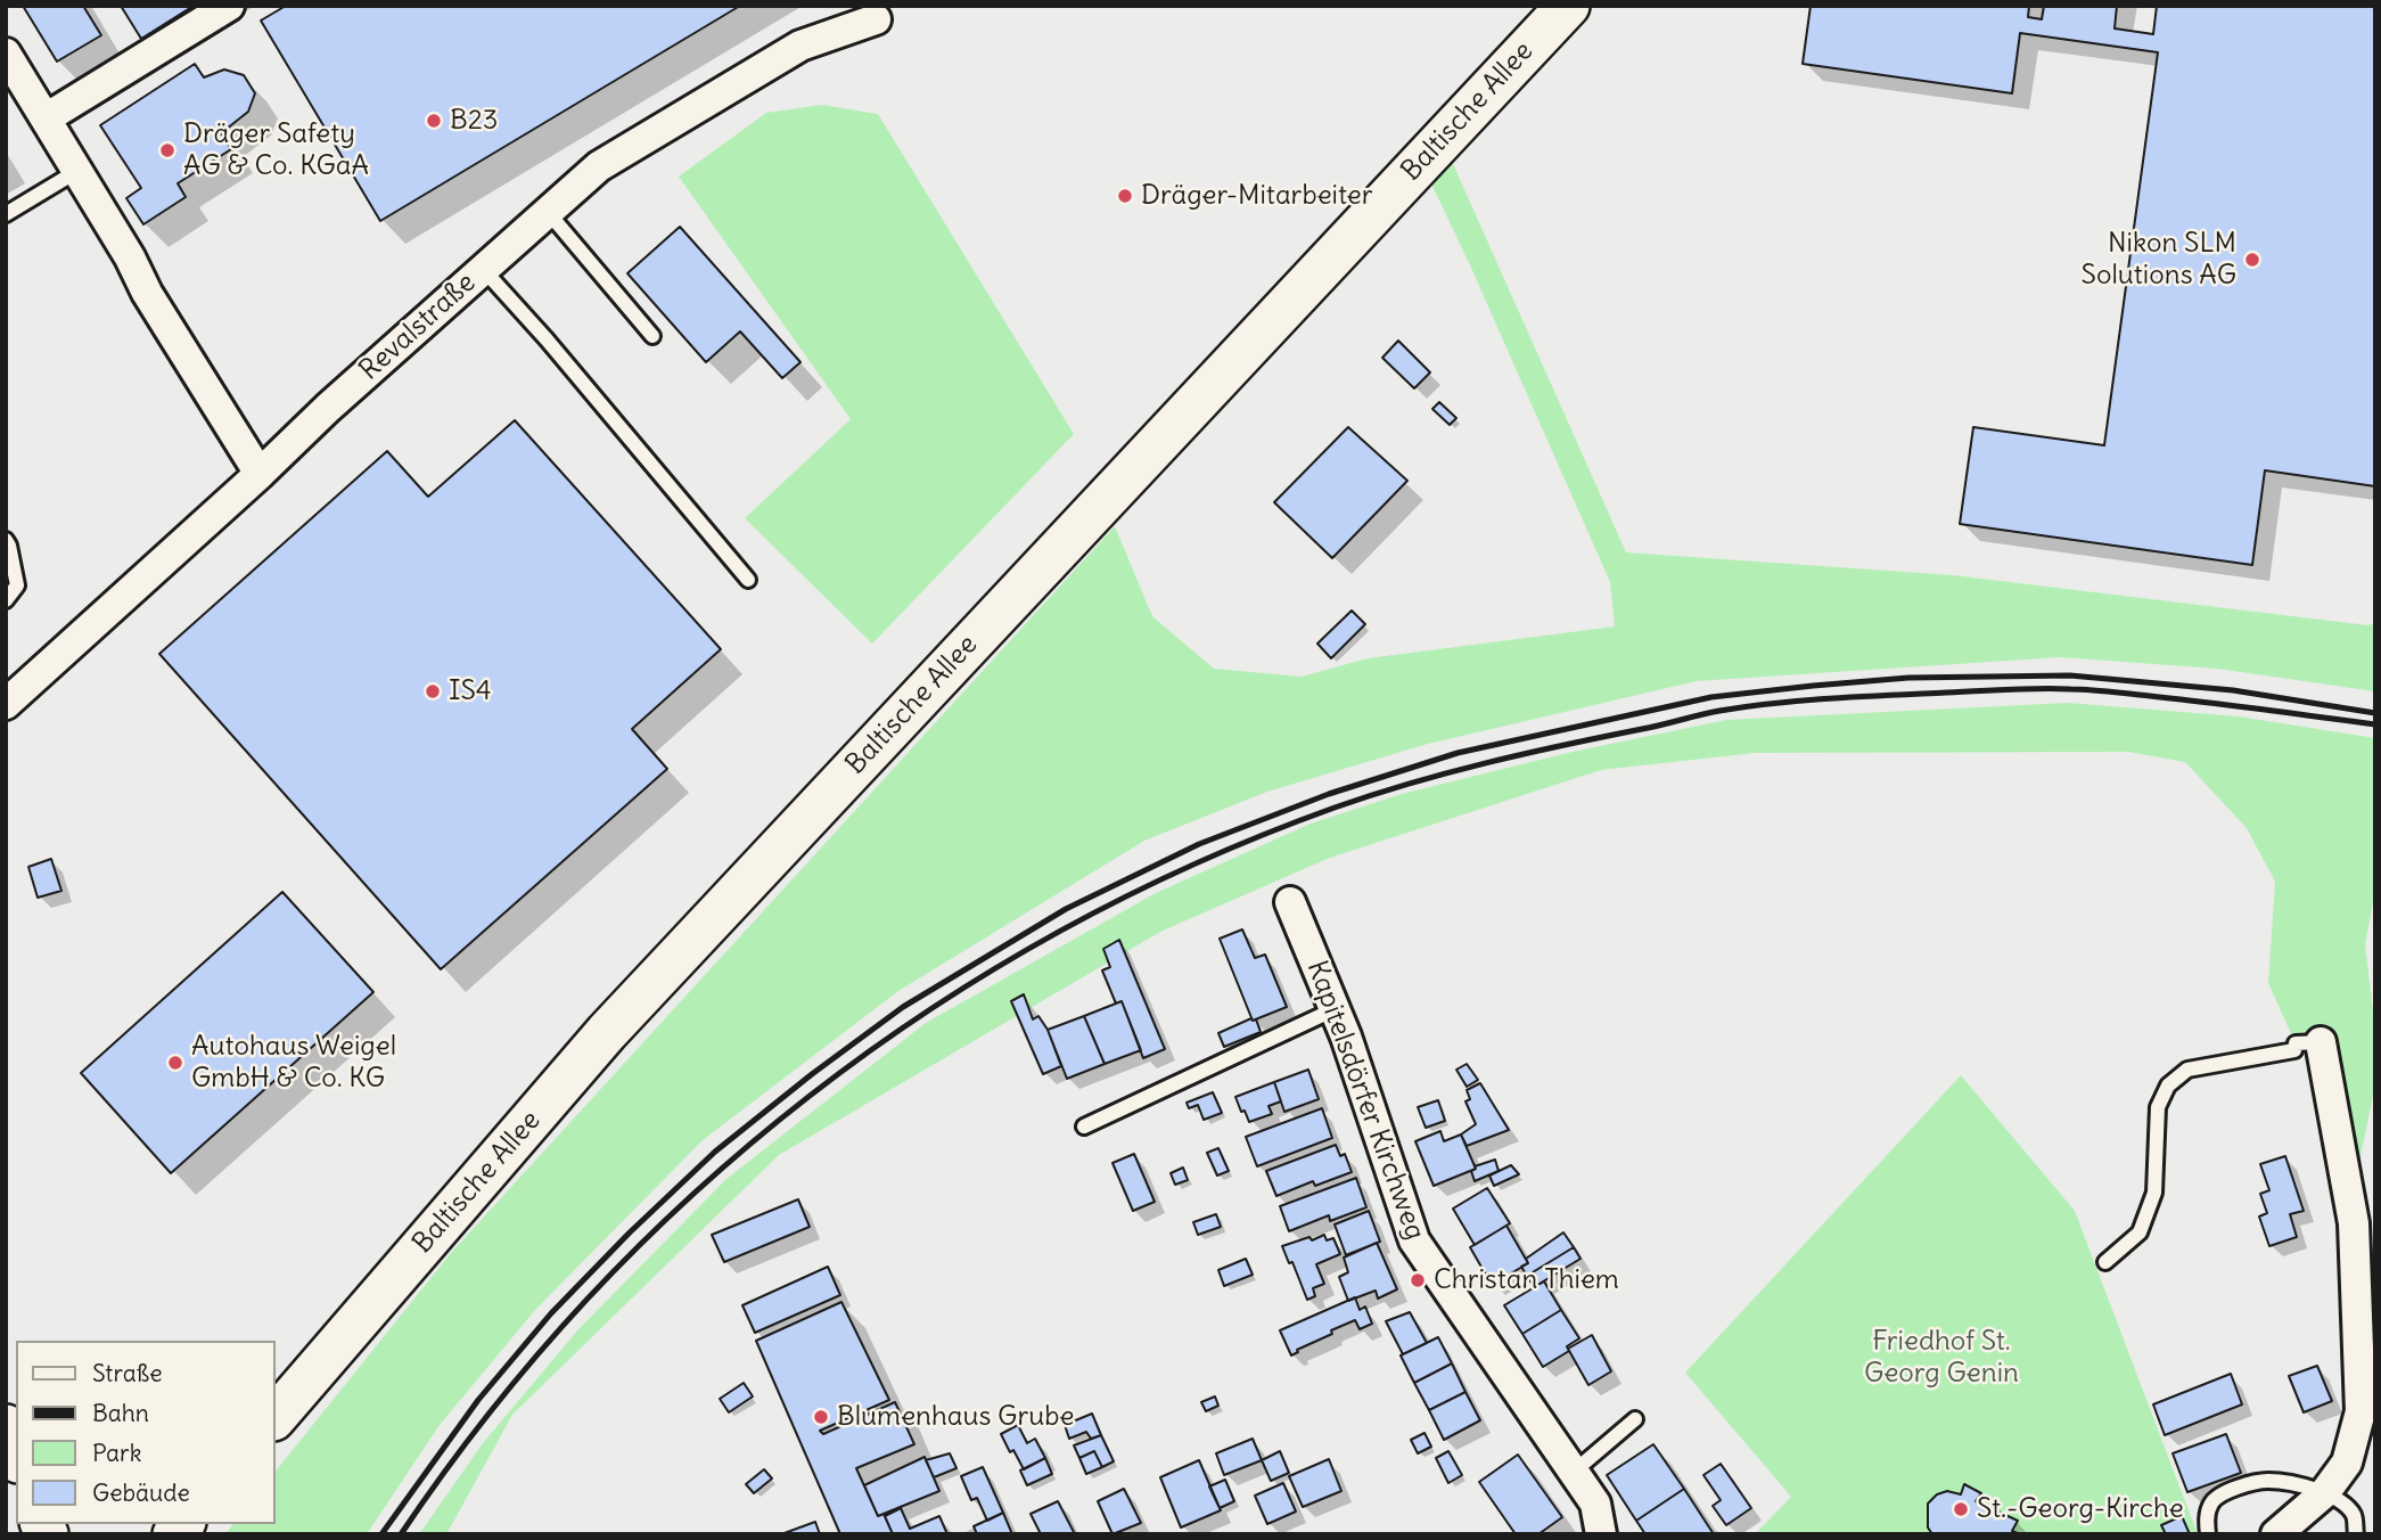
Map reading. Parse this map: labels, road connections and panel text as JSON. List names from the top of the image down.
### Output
{
  "streets": {
    "main road": ["Baltische Allee"],
    "street": ["Revalstraße", "Kapitelsdörfer Kirchweg"]
  },
  "parks": ["Friedhof St. Georg Genin"],
  "places": [
    "B23",
    "Dräger Safety AG & Co. KGaA",
    "Dräger-Mitarbeiter",
    "Nikon SLM Solutions AG",
    "IS4",
    "Autohaus Weigel GmbH & Co. KG",
    "Christan Thiem",
    "Blumenhaus Grube",
    "St.-Georg-Kirche"
  ],
  "legend": [
    "Straße",
    "Bahn",
    "Park",
    "Gebäude"
  ]
}
